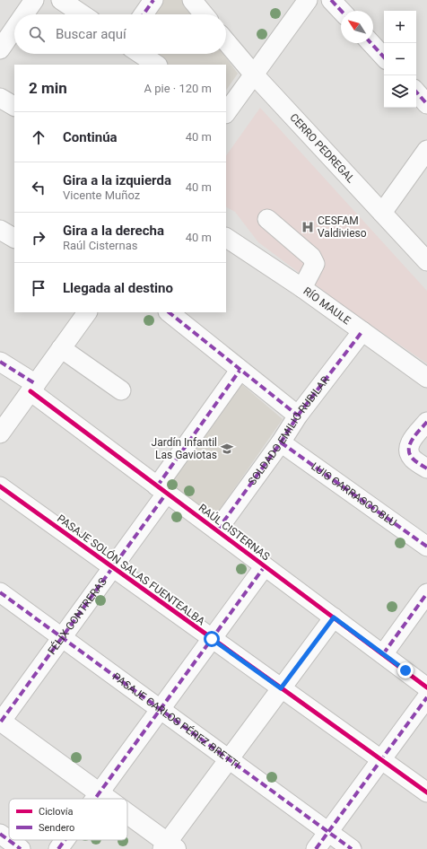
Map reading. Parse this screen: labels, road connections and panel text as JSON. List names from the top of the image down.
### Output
{
  "streets": {
    "street": [
      "CERRO PEDREGAL",
      "RÍO MAULE",
      "SOLDADO EMILIO RUBILAR",
      "LUIS CARRASCO BLU",
      "RAÚL CISTERNAS",
      "PASAJE SOLÓN SALAS FUENTEALBA",
      "FÉLIX CONTRERAS",
      "PASAJE CARLOS PÉREZ BRETTI"
    ]
  },
  "crossings": [
    ["RÍO MAULE", "SOLDADO EMILIO RUBILAR"],
    ["SOLDADO EMILIO RUBILAR", "LUIS CARRASCO BLU"],
    ["SOLDADO EMILIO RUBILAR", "RAÚL CISTERNAS"],
    ["RAÚL CISTERNAS", "FÉLIX CONTRERAS"],
    ["PASAJE SOLÓN SALAS FUENTEALBA", "FÉLIX CONTRERAS"],
    ["FÉLIX CONTRERAS", "PASAJE CARLOS PÉREZ BRETTI"]
  ],
  "places": {
    "hospital": ["CESFAM Valdivieso"],
    "school or university": ["Jardín Infantil Las Gaviotas"]
  },
  "legend": ["Ciclovía", "Sendero"],
  "north": "top left",
  "page": {
    "map_buttons": ["+", "−"],
    "search": "Buscar aquí",
    "heading": ["2 min", "A pie · 120 m"],
    "list": [
      ["Continúa", "40 m"],
      ["Gira a la izquierda", "Vicente Muñoz", "40 m"],
      ["Gira a la derecha", "Raúl Cisternas", "40 m"],
      "Llegada al destino"
    ]
  }
}
